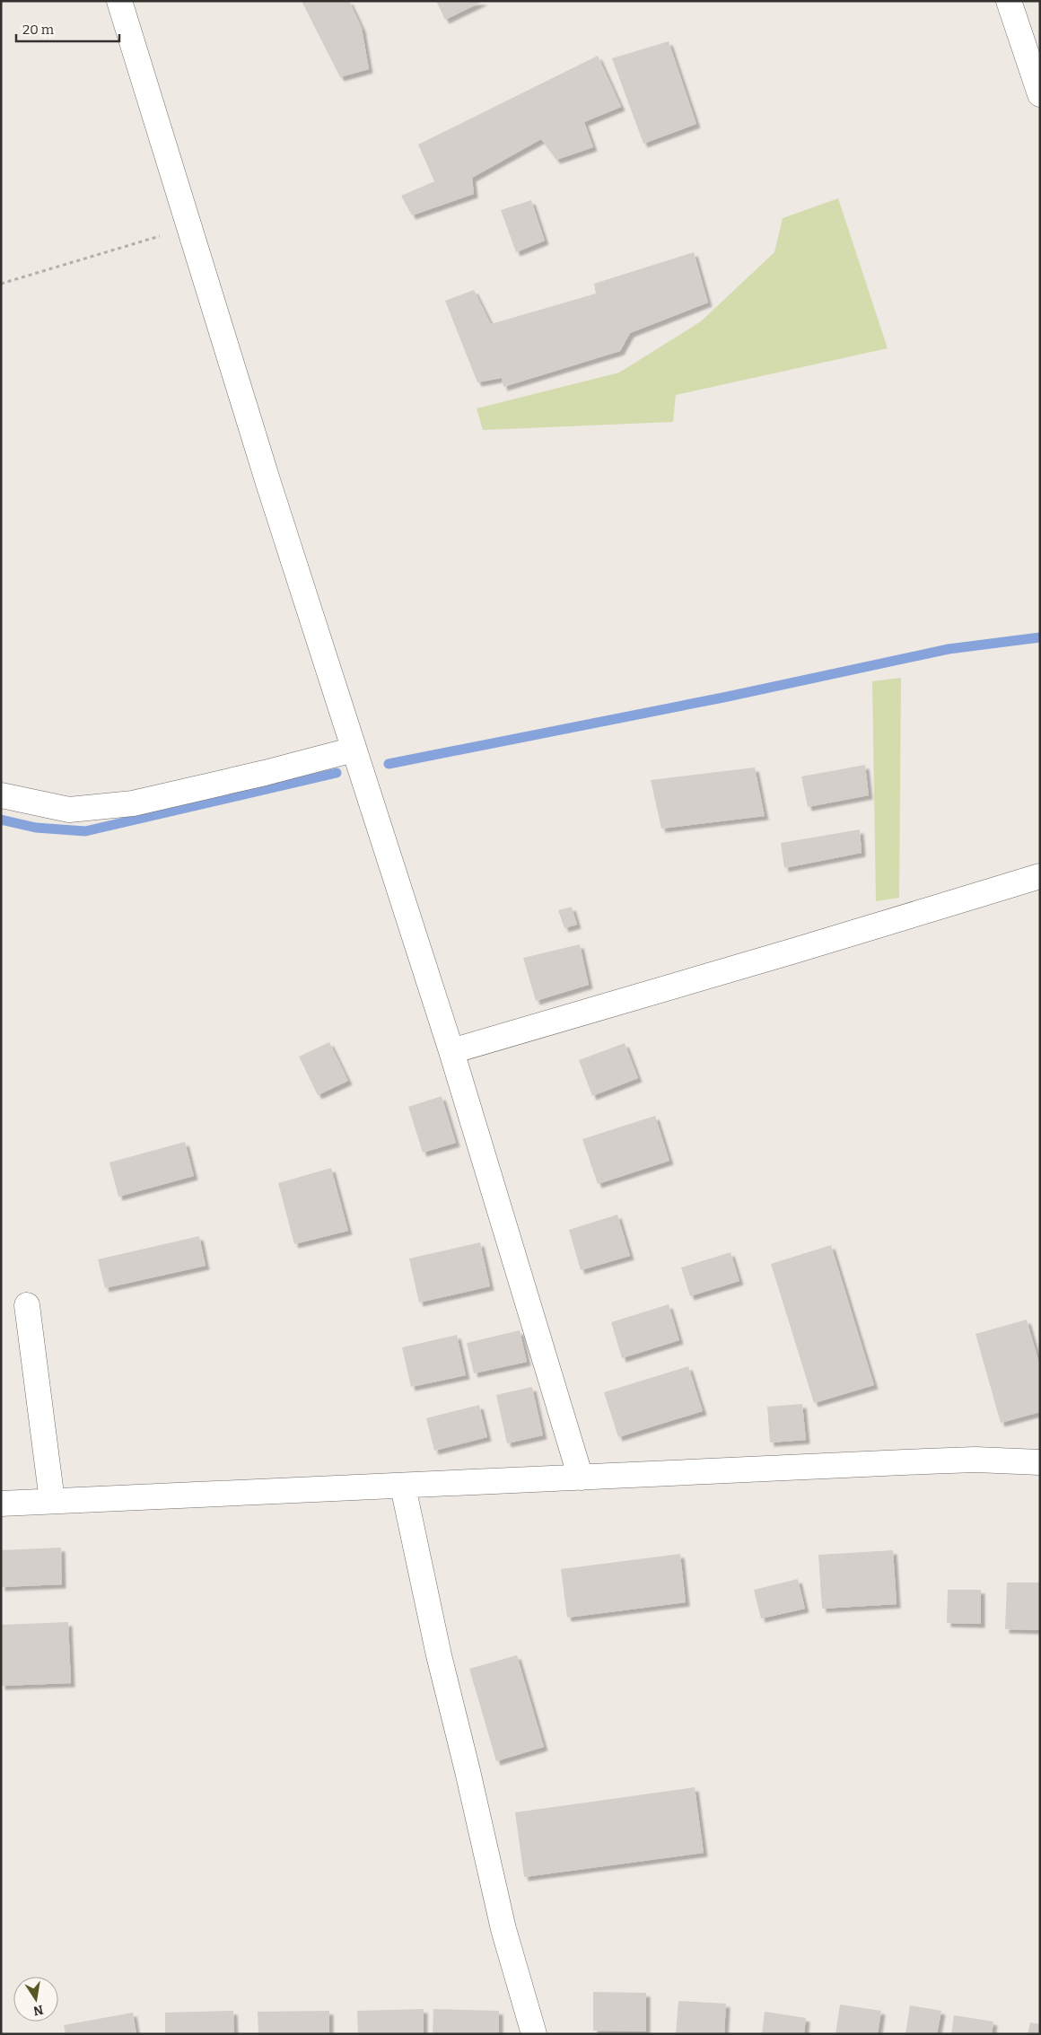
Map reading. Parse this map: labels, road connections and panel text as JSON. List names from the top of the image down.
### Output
{
  "scale_bar": "20 m",
  "north": "bottom"
}
